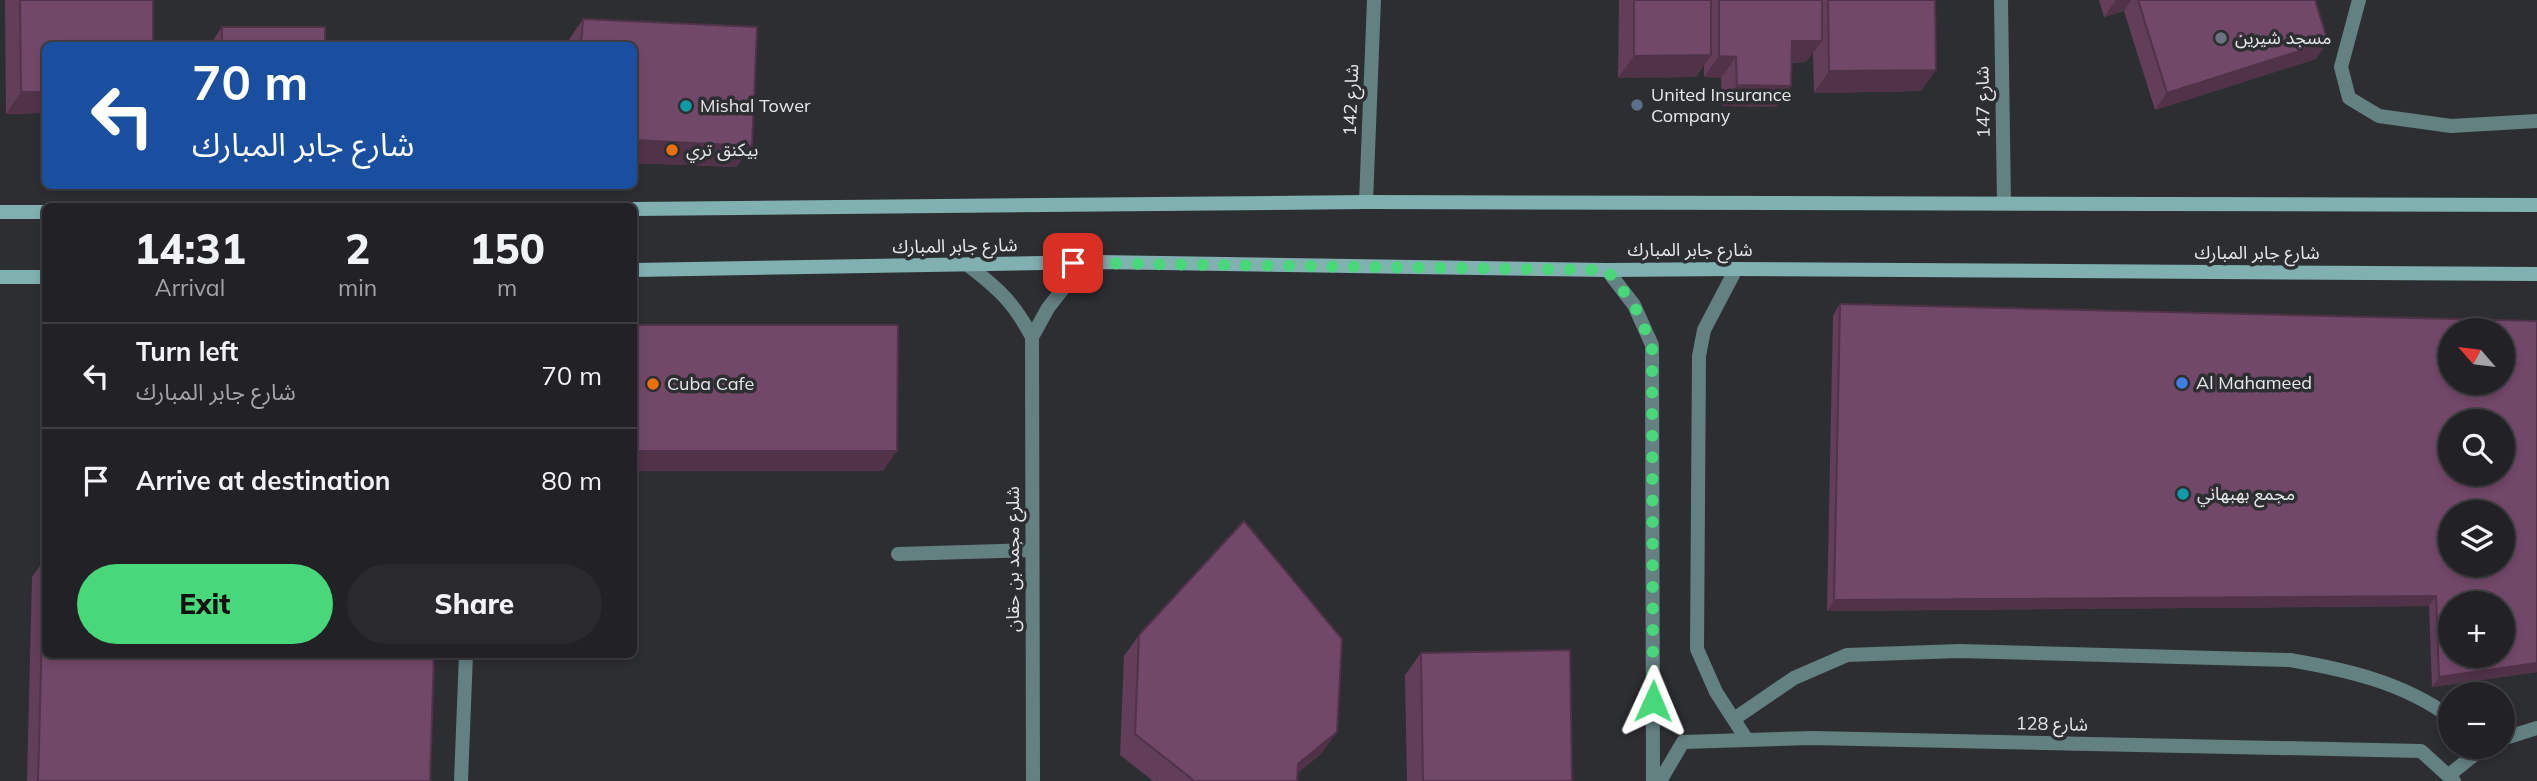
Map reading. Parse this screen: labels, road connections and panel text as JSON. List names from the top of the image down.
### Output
{
  "streets": {
    "main road": ["شارع جابر المبارك"],
    "street": [
      "شارع 142",
      "شارع 147",
      "شلرع مجمد بن حقان",
      "شارع 128"
    ]
  },
  "crossings": [
    ["شارع جابر المبارك", "شلرع مجمد بن حقان"]
  ],
  "places": [
    "مسجد شيرين",
    "United Insurance Company",
    "Mishal Tower",
    "بيكنق تري",
    "Al Mahameed",
    "Cuba Cafe",
    "مجمع بهبهاني"
  ],
  "north": "top left",
  "page": {
    "turn": ["70 m", "شارع جابر المبارك"],
    "eta": [
      "14:31",
      "Arrival",
      "2",
      "min",
      "150",
      "m"
    ],
    "map_buttons": ["+", "−"],
    "list": [
      {
        "name": "Turn left",
        "note": "شارع جابر المبارك",
        "value": "70 m"
      },
      {
        "name": "Arrive at destination",
        "value": "80 m"
      }
    ],
    "buttons": ["Exit", "Share"]
  }
}
